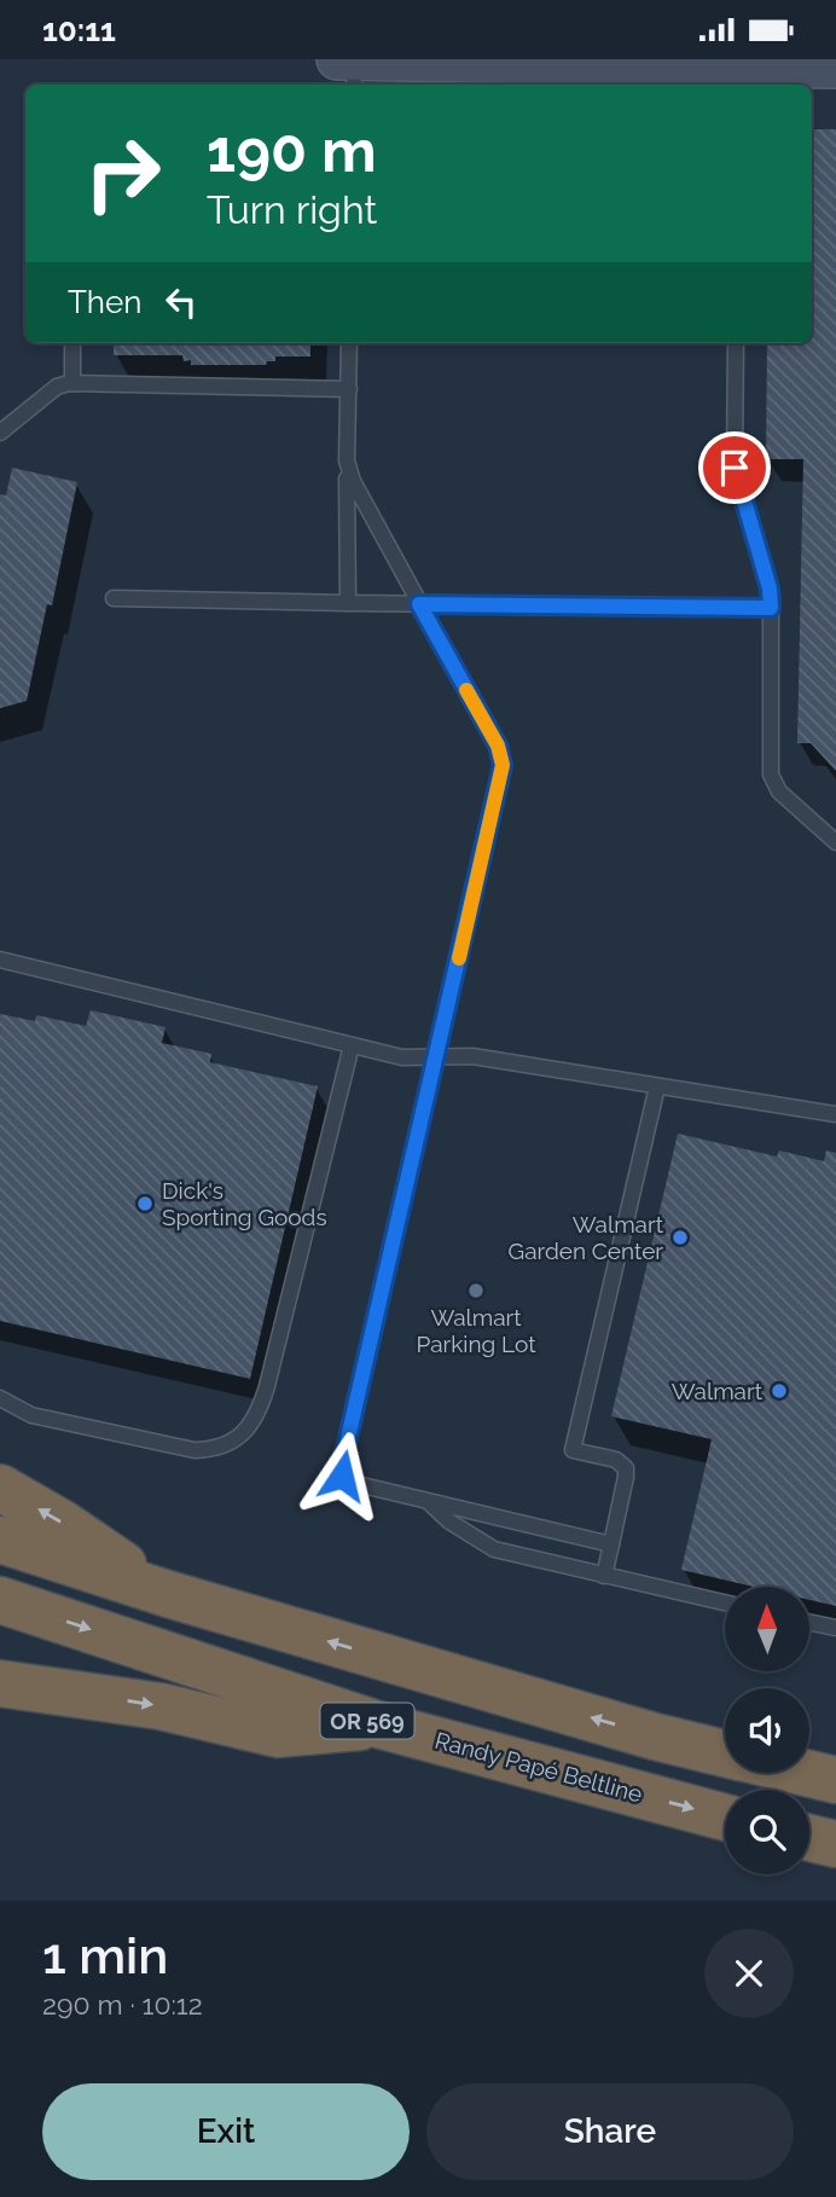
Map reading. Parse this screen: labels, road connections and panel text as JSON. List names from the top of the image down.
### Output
{
  "streets": {
    "highway": ["OR 569", "Randy Papé Beltline"]
  },
  "places": [
    "Dick's Sporting Goods",
    "Walmart Garden Center",
    "Walmart Parking Lot",
    "Walmart"
  ],
  "north": "top",
  "page": {
    "status": "10:11",
    "turn": ["190 m", "Turn right"],
    "then": "Then",
    "heading": ["1 min", "290 m · 10:12"],
    "buttons": ["Exit", "Share"]
  }
}
